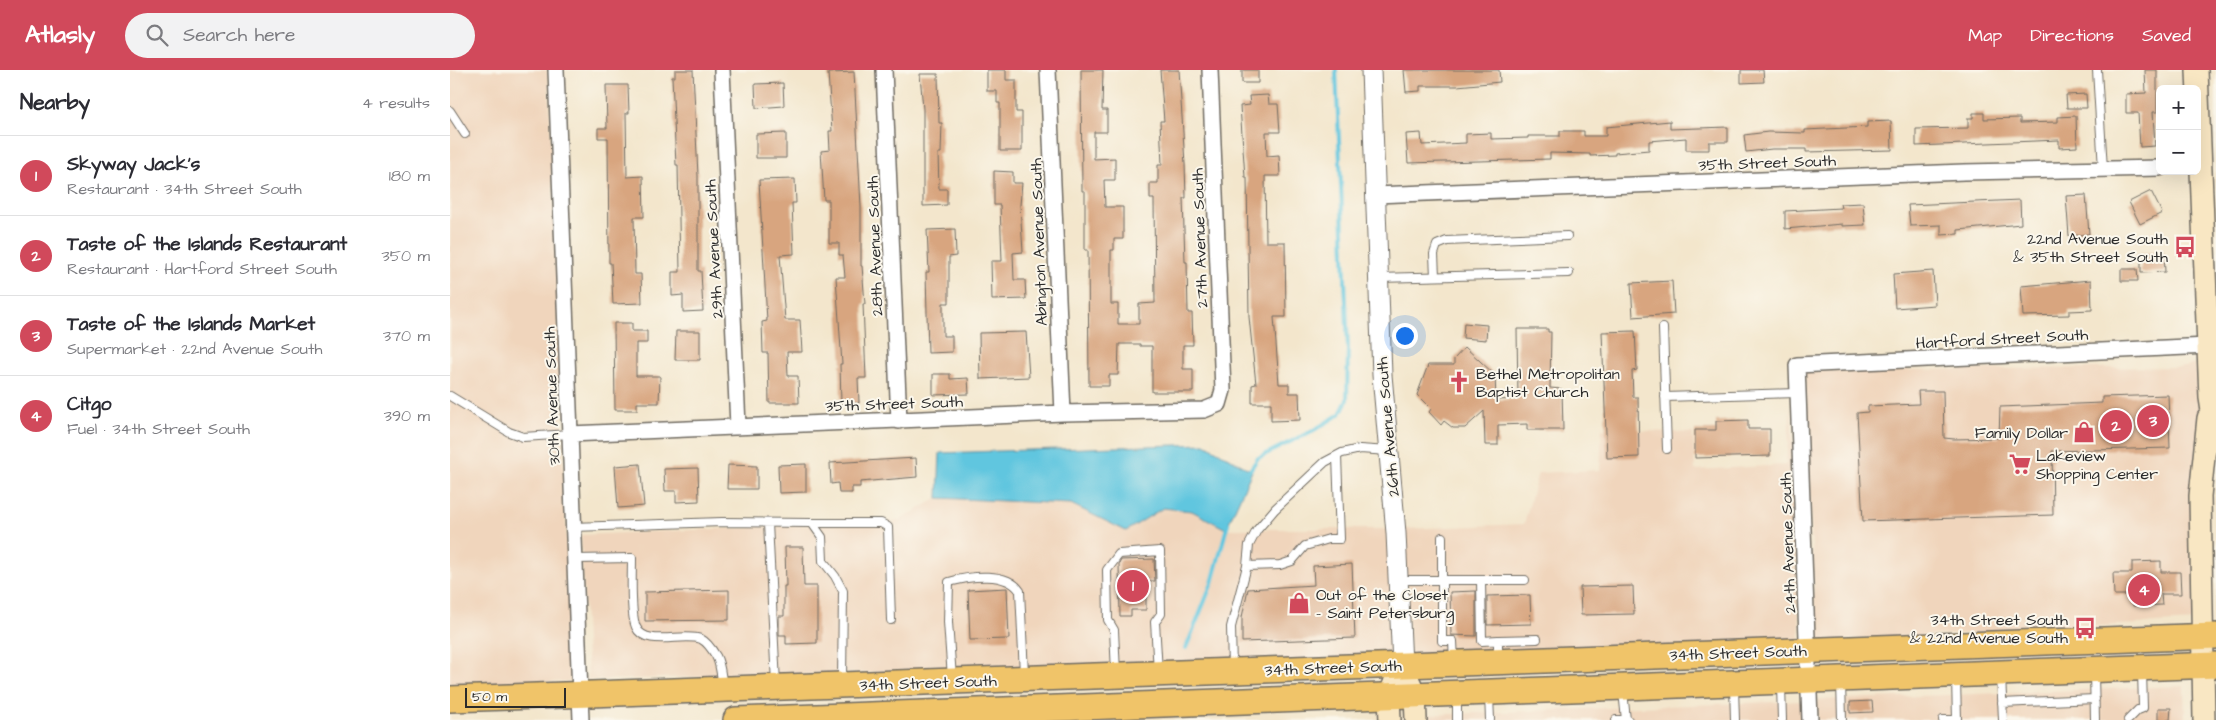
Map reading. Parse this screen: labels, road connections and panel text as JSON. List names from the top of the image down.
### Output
{
  "streets": {
    "highway": ["34th Street South"],
    "main road": ["26th Avenue South"],
    "street": [
      "35th Street South",
      "27th Avenue South",
      "Abington Avenue South",
      "28th Avenue South",
      "29th Avenue South",
      "Hartford Street South",
      "30th Avenue South",
      "24th Avenue South"
    ]
  },
  "crossings": [
    ["35th Street South", "27th Avenue South"],
    ["35th Street South", "Abington Avenue South"],
    ["35th Street South", "28th Avenue South"],
    ["35th Street South", "29th Avenue South"],
    ["35th Street South", "30th Avenue South"],
    ["35th Street South", "26th Avenue South"],
    ["Hartford Street South", "24th Avenue South"],
    ["30th Avenue South", "34th Street South"],
    ["26th Avenue South", "34th Street South"],
    ["24th Avenue South", "34th Street South"]
  ],
  "places": {
    "bus stop": ["22nd Avenue South & 35th Street South", "34th Street South & 22nd Avenue South"],
    "church": ["Bethel Metropolitan Baptist Church"],
    "shop": ["Family Dollar", "Out of the Closet - Saint Petersburg"],
    "supermarket": ["Lakeview Shopping Center"]
  },
  "scale_bar": "50 m",
  "page": {
    "header": "Atlasly",
    "search": "Search here",
    "nav": ["Map", "Directions", "Saved"],
    "heading": ["Nearby", "4 results"],
    "map_buttons": ["+", "−"],
    "list": [
      {
        "mark": "1",
        "name": "Skyway Jack's",
        "note": "Restaurant · 34th Street South",
        "value": "180 m"
      },
      {
        "mark": "2",
        "name": "Taste of the Islands Restaurant",
        "note": "Restaurant · Hartford Street South",
        "value": "350 m"
      },
      {
        "mark": "3",
        "name": "Taste of the Islands Market",
        "note": "Supermarket · 22nd Avenue South",
        "value": "370 m"
      },
      {
        "mark": "4",
        "name": "Citgo",
        "note": "Fuel · 34th Street South",
        "value": "390 m"
      }
    ],
    "pins": [
      "3",
      "2",
      "1",
      "4"
    ],
    "scale": "50 m"
  }
}
